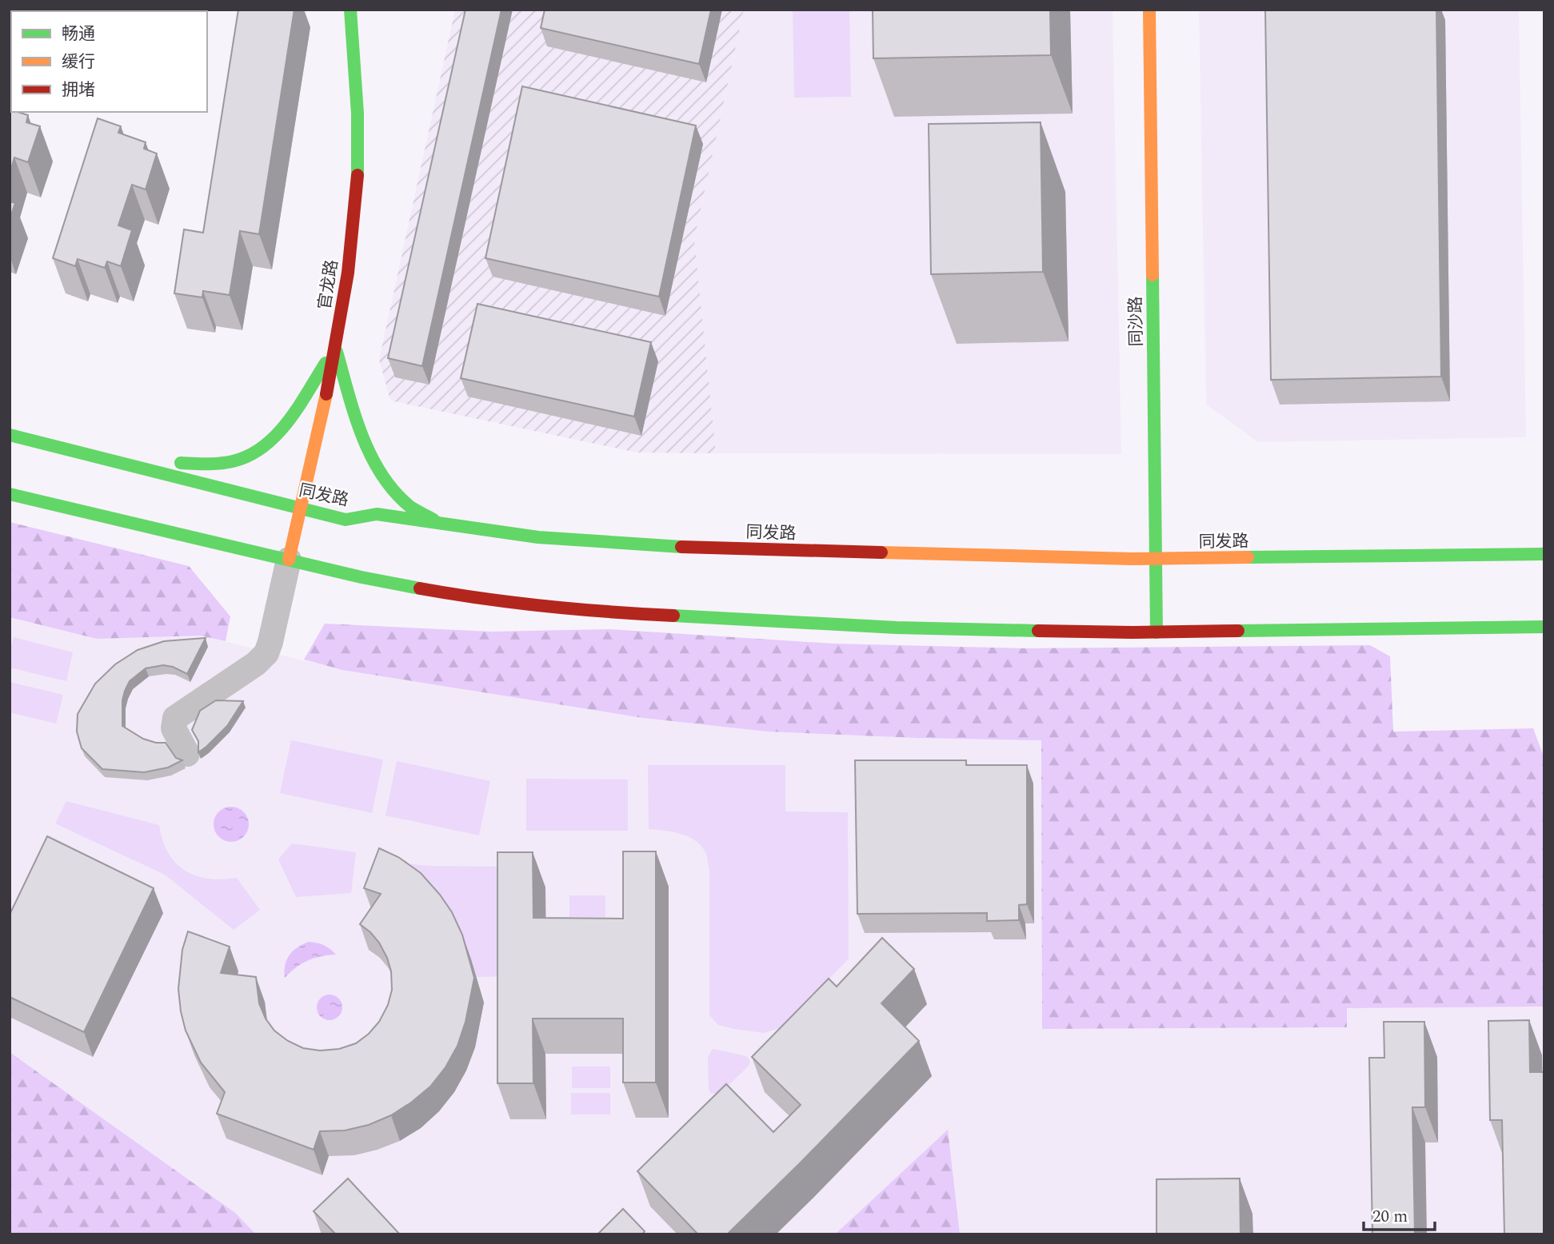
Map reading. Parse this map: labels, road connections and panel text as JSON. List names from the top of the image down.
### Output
{
  "streets": {
    "main road": ["官龙路", "同沙路", "同发路"]
  },
  "crossings": [
    ["官龙路", "同发路"],
    ["同沙路", "同发路"]
  ],
  "legend": ["畅通", "缓行", "拥堵"],
  "scale_bar": "20 m"
}
